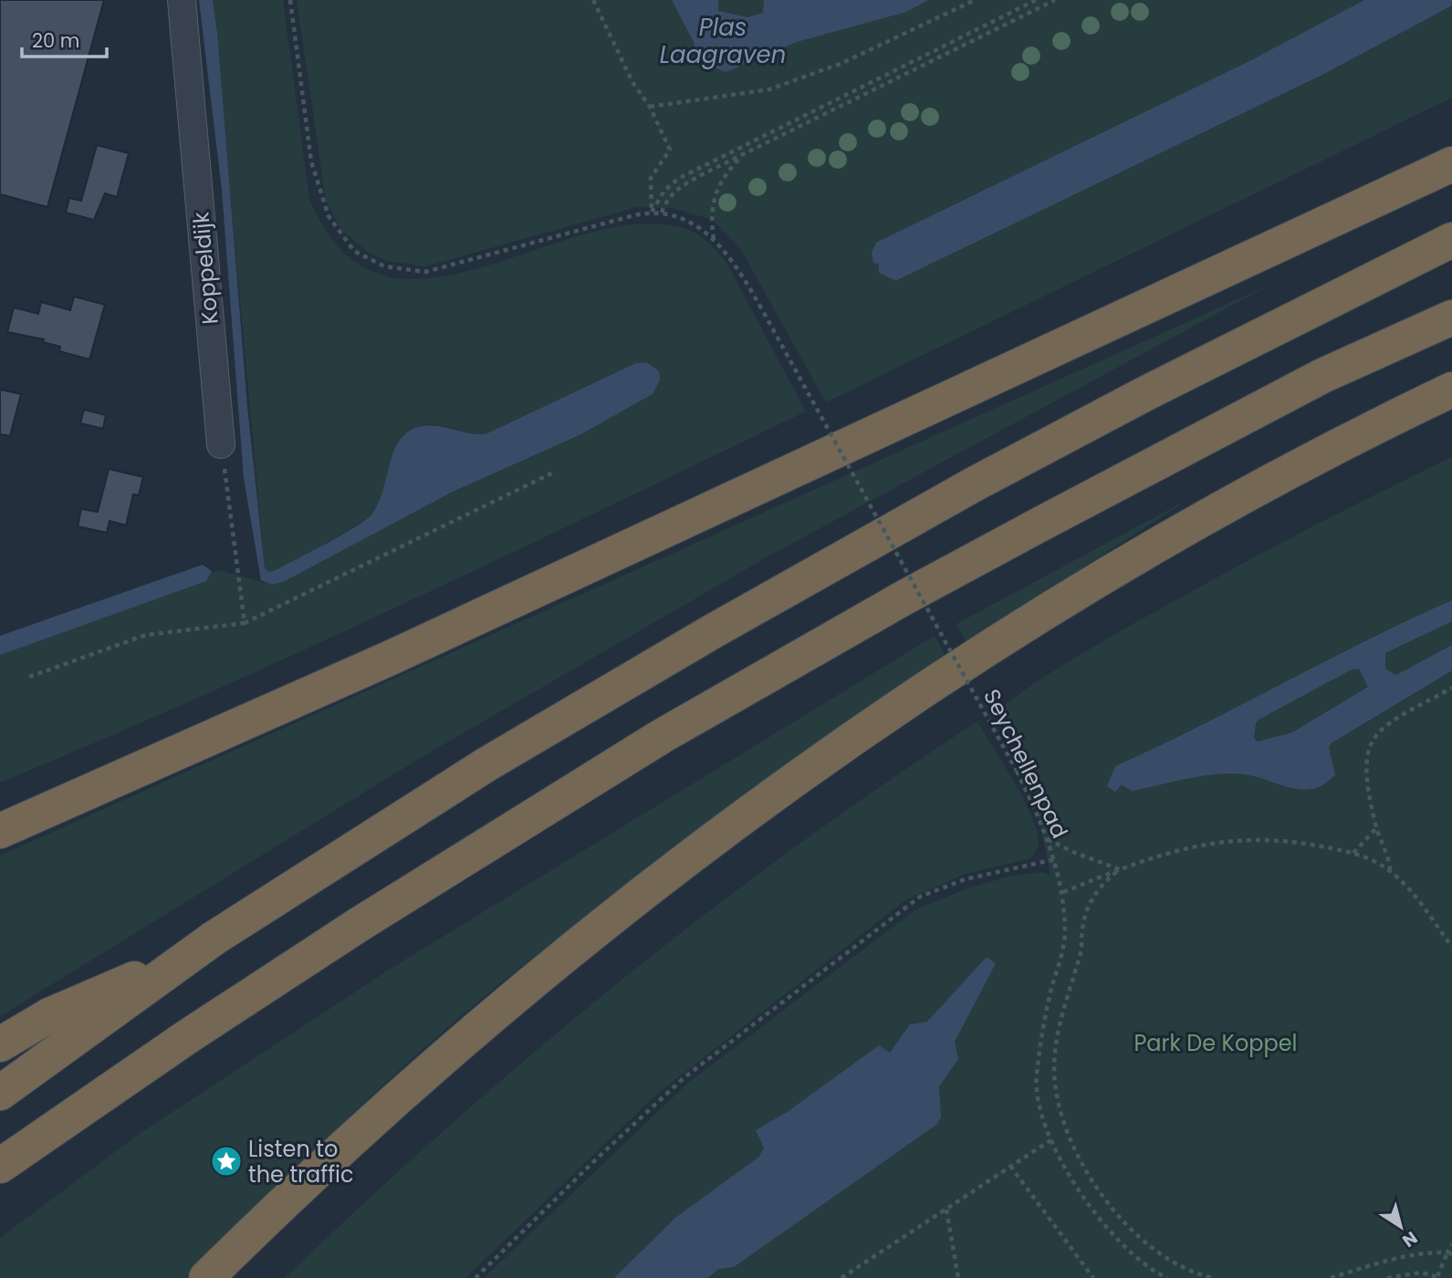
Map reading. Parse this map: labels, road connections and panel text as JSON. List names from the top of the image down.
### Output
{
  "streets": {
    "street": ["Koppeldijk"],
    "path": ["Seychellenpad"]
  },
  "water": ["Plas Laagraven"],
  "parks": ["Park De Koppel"],
  "places": {
    "place": ["Listen to the traffic"]
  },
  "scale_bar": "20 m",
  "north": "bottom right"
}
